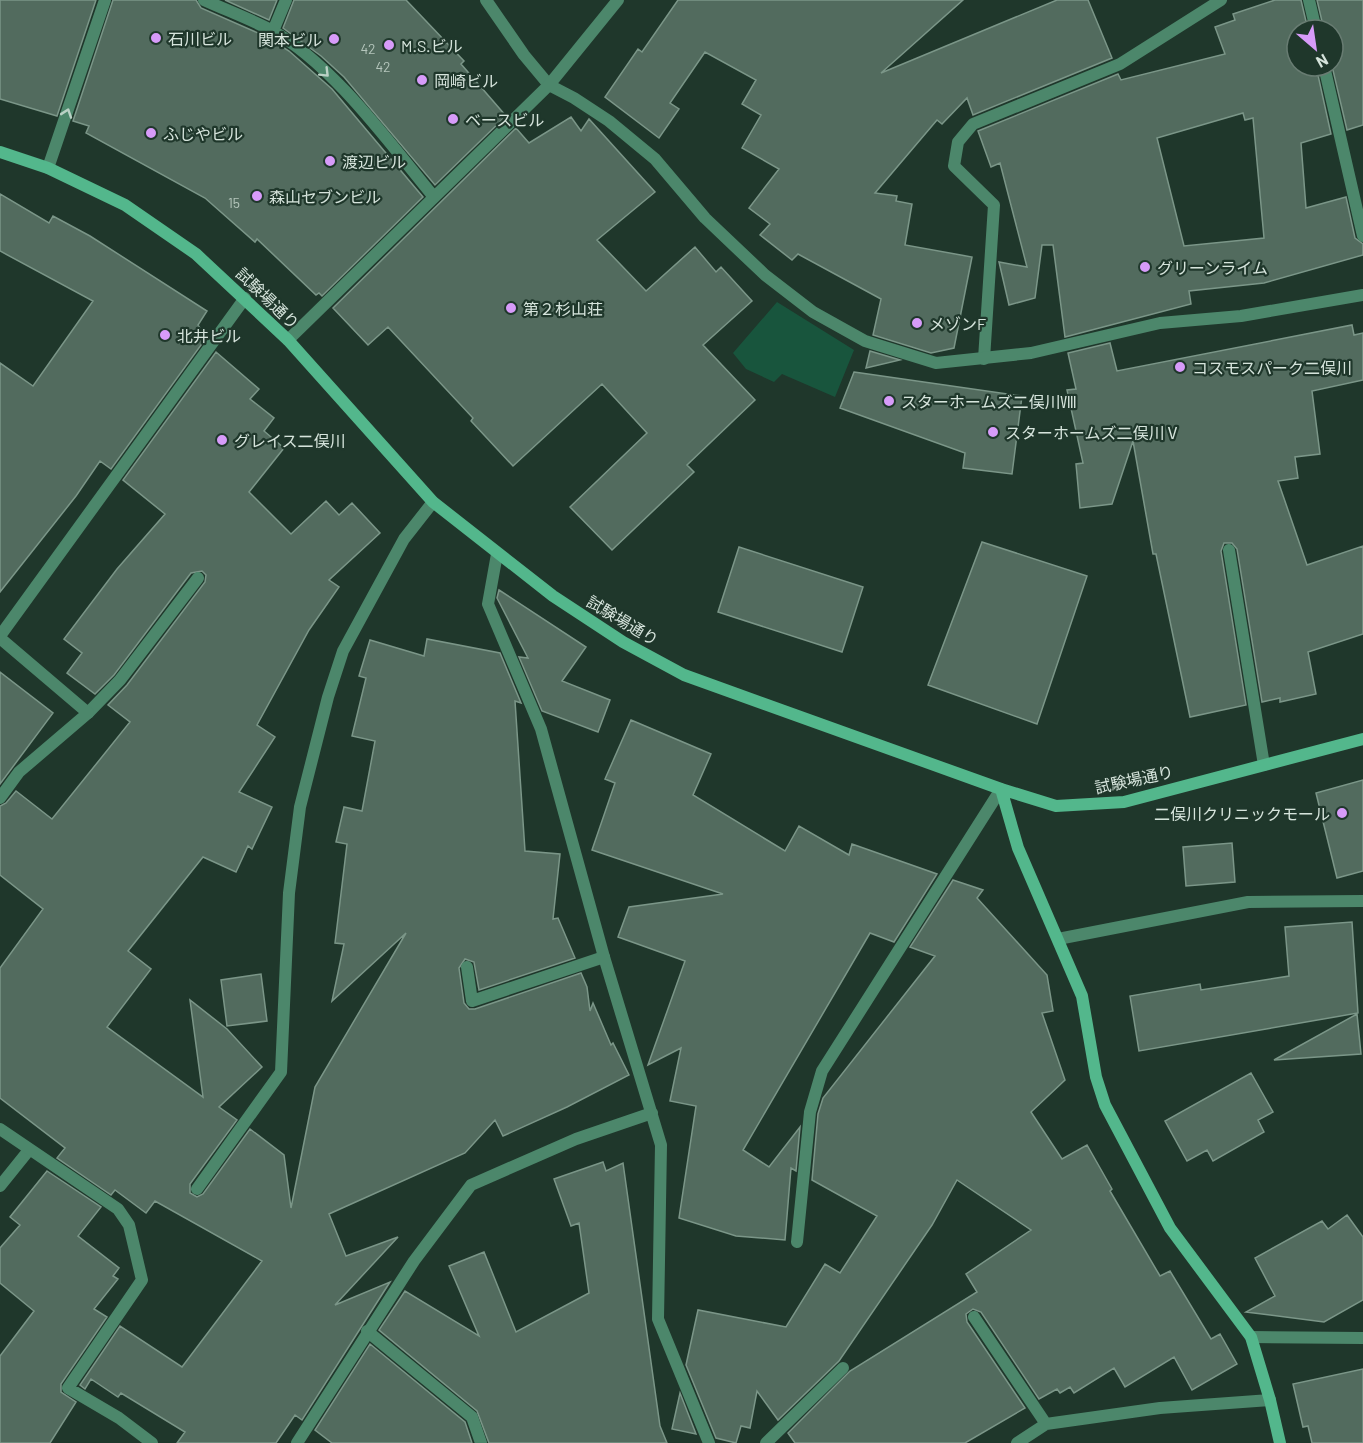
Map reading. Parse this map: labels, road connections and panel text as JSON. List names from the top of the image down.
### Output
{
  "streets": {
    "street": ["試験場通り"]
  },
  "places": [
    "石川ビル",
    "関本ビル",
    "M.S.ビル",
    "岡崎ビル",
    "ベースビル",
    "ふじやビル",
    "渡辺ビル",
    "森山セブンビル",
    "グリーンライム",
    "第２杉山荘",
    "メゾンF",
    "北井ビル",
    "コスモスパーク二俣川",
    "スターホームズ二俣川Ⅷ",
    "スターホームズ二俣川Ⅴ",
    "グレイス二俣川",
    "二俣川クリニックモール"
  ],
  "house_numbers": ["42", "42", "15"],
  "north": "bottom right"
}
